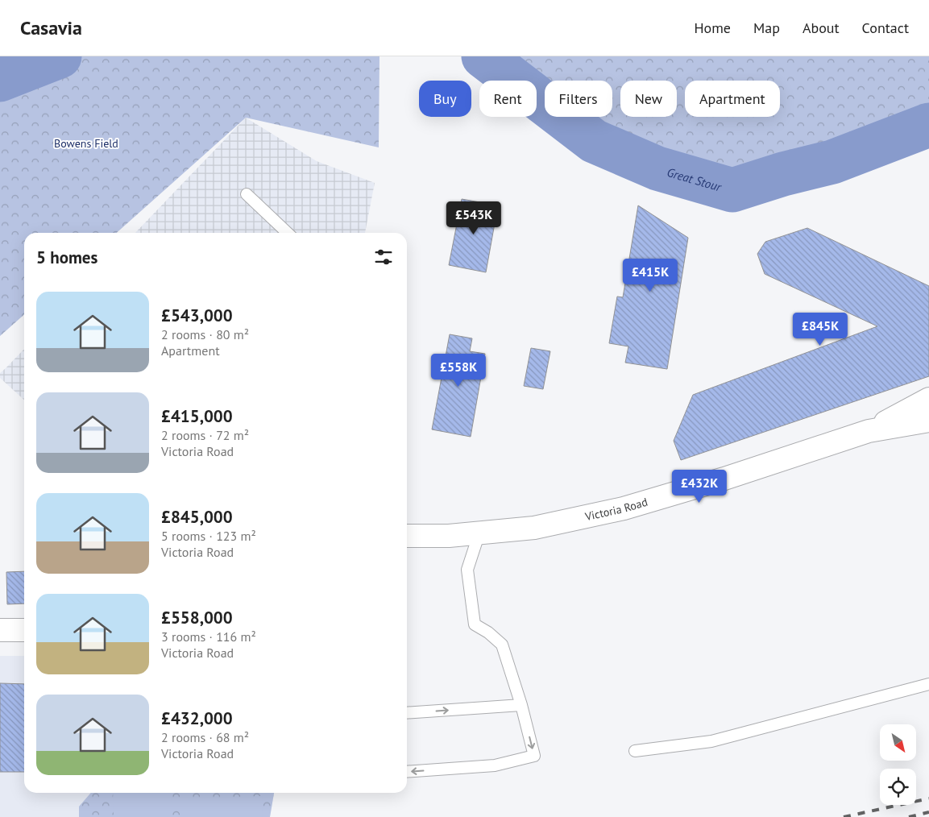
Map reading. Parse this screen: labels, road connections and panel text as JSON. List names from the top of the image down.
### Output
{
  "streets": {
    "street": ["Victoria Road"]
  },
  "water": ["Great Stour"],
  "parks": ["Bowens Field"],
  "north": "bottom right",
  "page": {
    "header": "Casavia",
    "nav": [
      "Home",
      "Map",
      "About",
      "Contact"
    ],
    "chip": [
      "Buy",
      "Rent",
      "Filters",
      "New",
      "Apartment"
    ],
    "price": [
      "£543K",
      "£415K",
      "£845K",
      "£558K",
      "£432K"
    ],
    "heading": "5 homes",
    "list": [
      {
        "name": "£543,000",
        "note": "2 rooms · 80 m² · Apartment"
      },
      {
        "name": "£415,000",
        "note": "2 rooms · 72 m² · Victoria Road"
      },
      {
        "name": "£845,000",
        "note": "5 rooms · 123 m² · Victoria Road"
      },
      {
        "name": "£558,000",
        "note": "3 rooms · 116 m² · Victoria Road"
      },
      {
        "name": "£432,000",
        "note": "2 rooms · 68 m² · Victoria Road"
      }
    ]
  }
}
